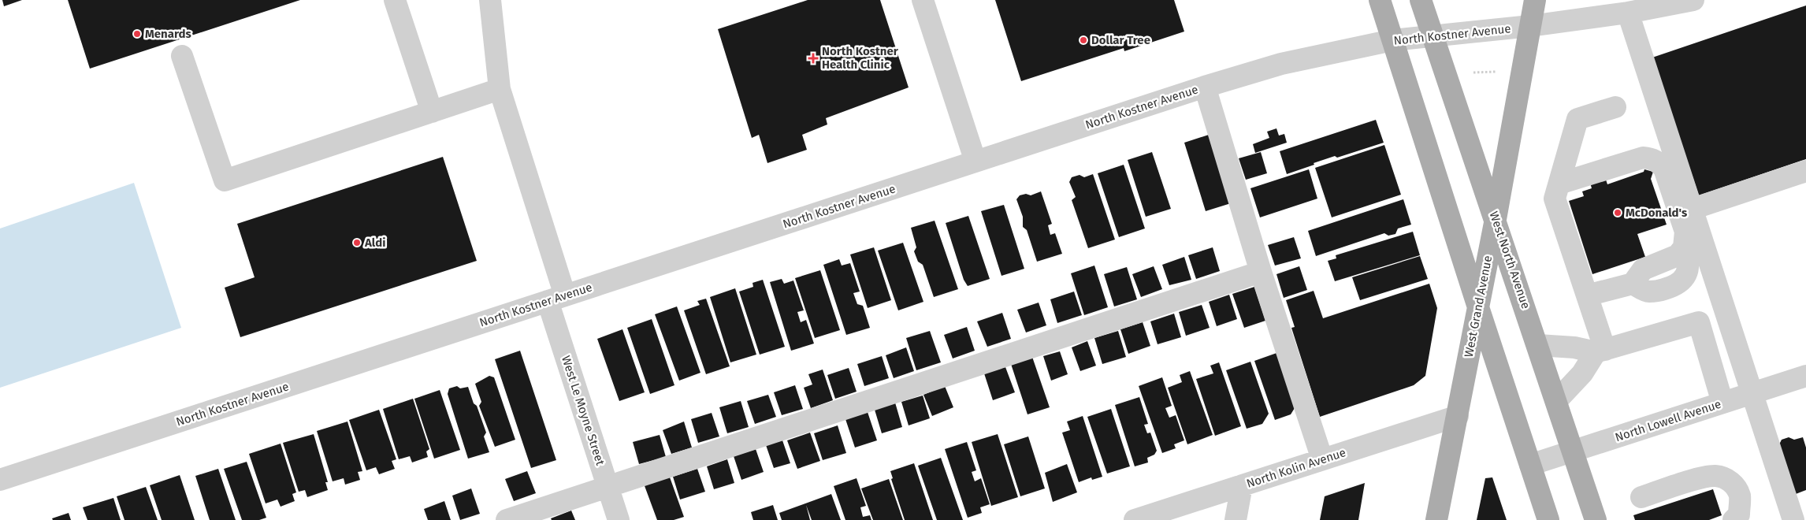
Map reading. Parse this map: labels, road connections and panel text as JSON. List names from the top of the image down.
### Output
{
  "streets": {
    "main road": ["West North Avenue", "West Grand Avenue"],
    "street": [
      "North Kostner Avenue",
      "West Le Moyne Street",
      "North Lowell Avenue",
      "North Kolin Avenue"
    ]
  },
  "crossings": [
    ["North Kostner Avenue", "West North Avenue"],
    ["North Kostner Avenue", "West Grand Avenue"],
    ["North Kostner Avenue", "West Le Moyne Street"],
    ["West North Avenue", "West Grand Avenue"],
    ["West North Avenue", "North Lowell Avenue"],
    ["West Grand Avenue", "North Kolin Avenue"]
  ],
  "places": {
    "other": [
      "Menards",
      "Dollar Tree",
      "McDonald's",
      "Aldi"
    ],
    "health": ["North Kostner Health Clinic"]
  }
}
